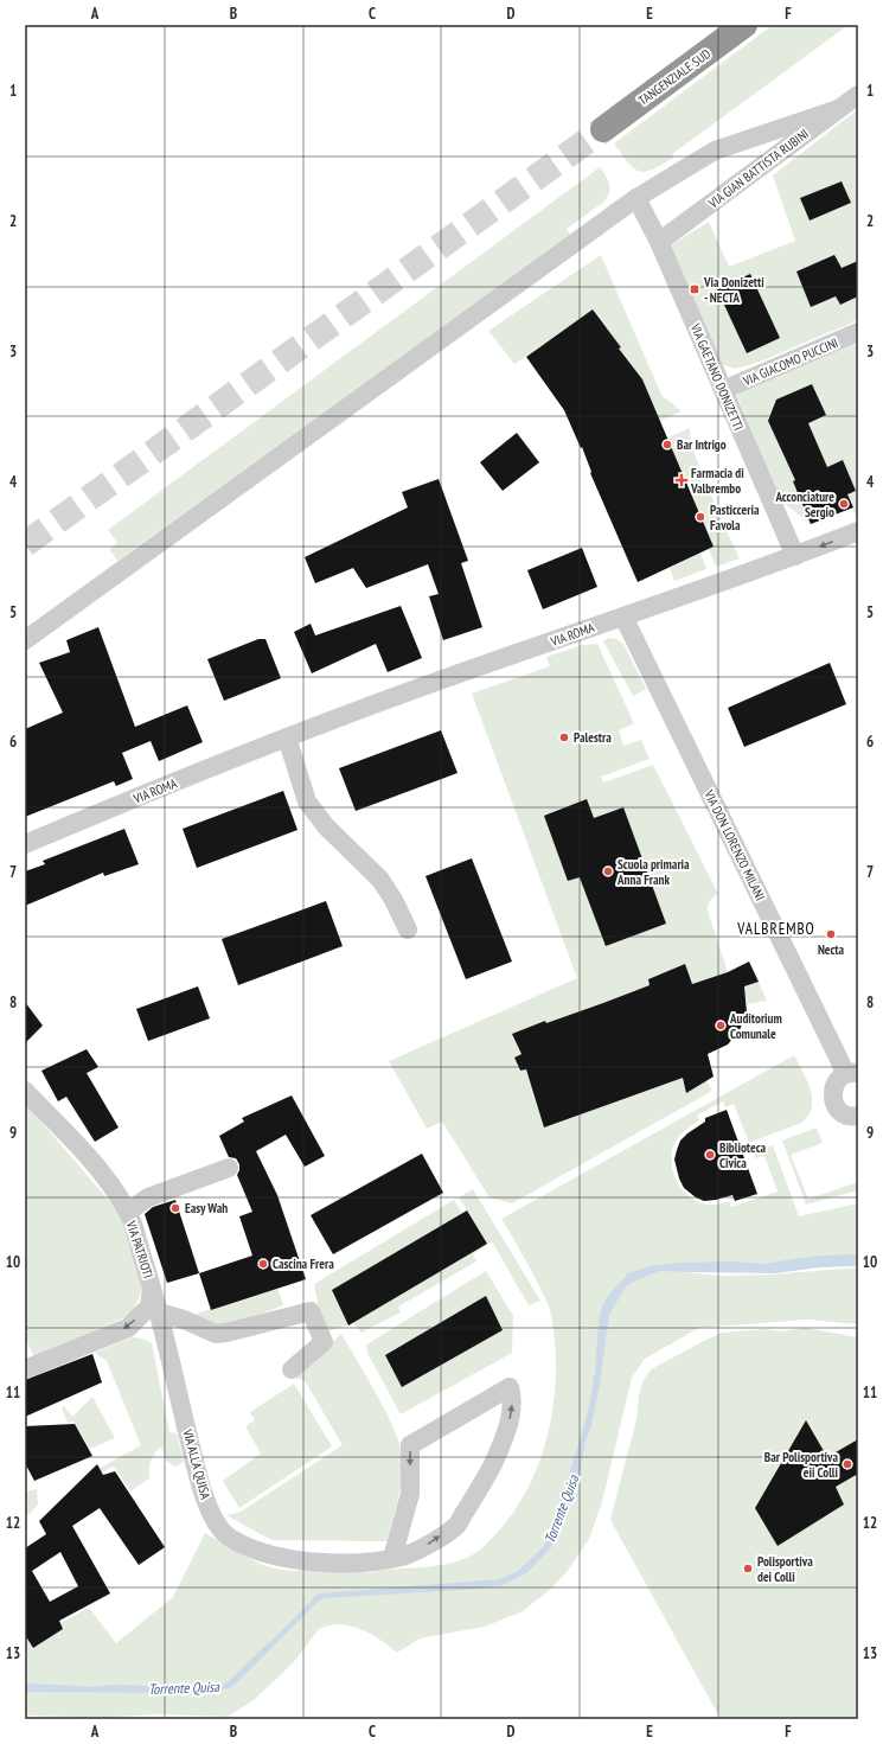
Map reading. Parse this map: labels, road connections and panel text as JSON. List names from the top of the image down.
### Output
{
  "streets": {
    "highway": ["TANGENZIALE SUD"],
    "street": [
      "VIA GIAN BATTISTA RUBINI",
      "VIA GIACOMO PUCCINI",
      "VIA GAETANO DONIZETTI",
      "VIA ROMA",
      "VIA DON LORENZO MILANI",
      "VIA PATRIOTI",
      "VIA ALLA QUISA"
    ]
  },
  "crossings": [
    ["VIA GIAN BATTISTA RUBINI", "VIA GAETANO DONIZETTI"],
    ["VIA GIACOMO PUCCINI", "VIA GAETANO DONIZETTI"],
    ["VIA GAETANO DONIZETTI", "VIA ROMA"],
    ["VIA ROMA", "VIA DON LORENZO MILANI"],
    ["VIA PATRIOTI", "VIA ALLA QUISA"]
  ],
  "one_way": ["VIA PATRIOTI"],
  "districts": ["VALBREMBO"],
  "water": ["Torrente Quisa"],
  "places": {
    "transit": ["Via Donizetti - NECTA"],
    "other": [
      "Bar Intrigo",
      "Acconciature Sergio",
      "Pasticceria Favola",
      "Palestra",
      "Scuola primaria Anna Frank",
      "Necta",
      "Auditorium Comunale",
      "Biblioteca Civica",
      "Easy Wah",
      "Cascina Frera",
      "Bar Polisportiva eii Colli",
      "Polisportiva dei Colli"
    ],
    "health": ["Farmacia di Valbrembo"]
  },
  "grid": {
    "columns": [
      "A",
      "B",
      "C",
      "D",
      "E",
      "F"
    ],
    "rows": [
      "1",
      "2",
      "3",
      "4",
      "5",
      "6",
      "7",
      "8",
      "9",
      "10",
      "11",
      "12",
      "13"
    ]
  }
}
